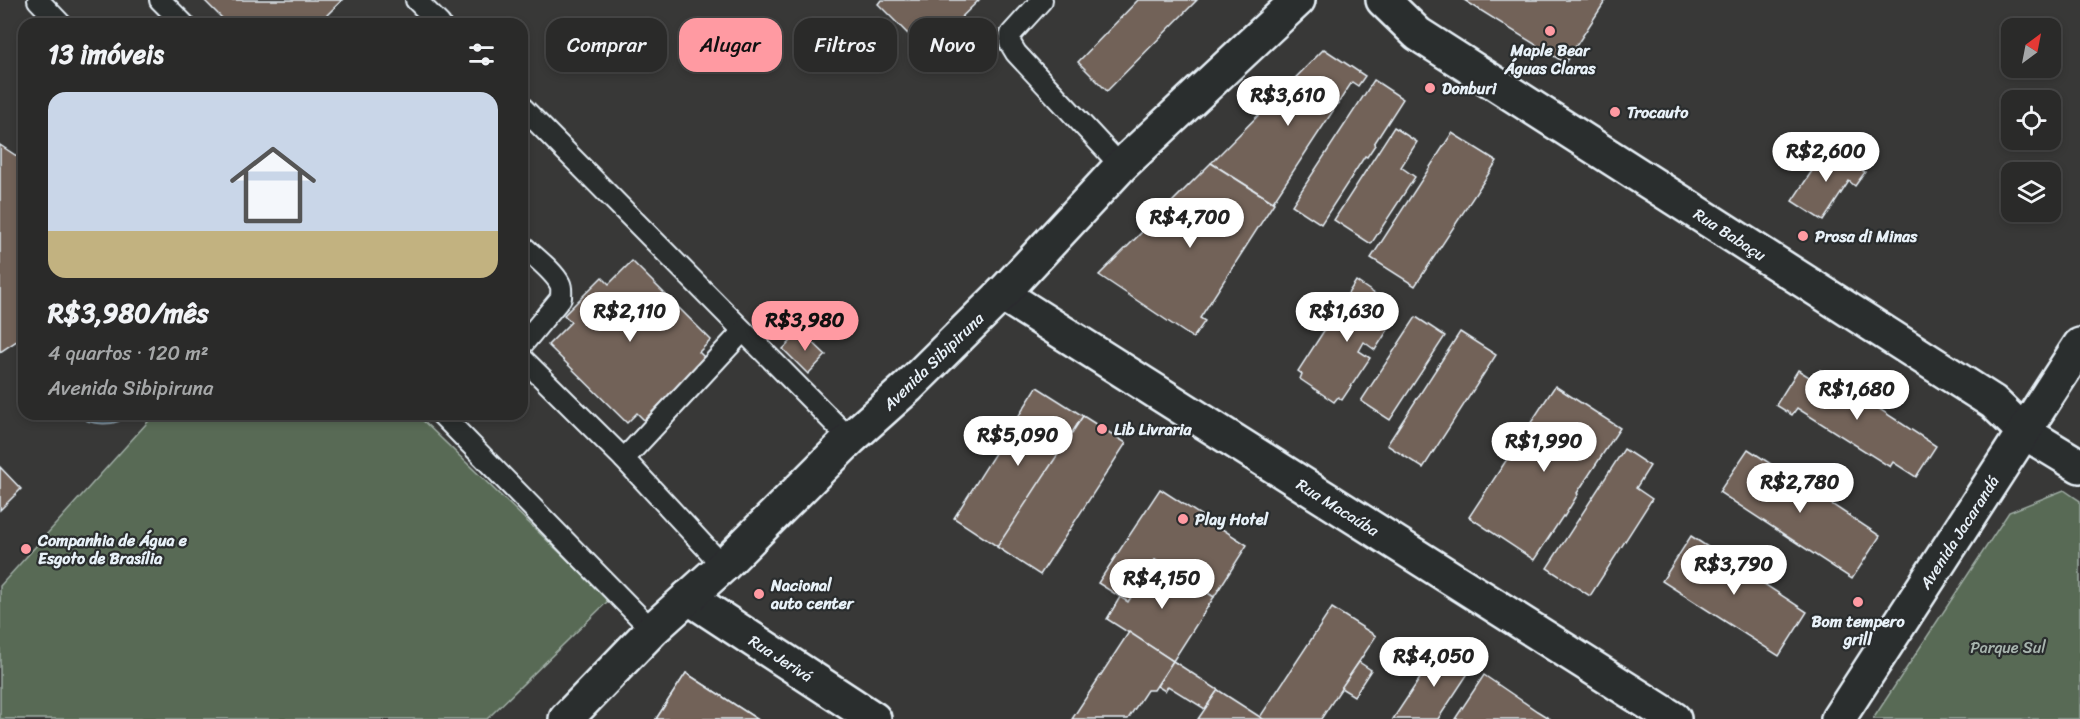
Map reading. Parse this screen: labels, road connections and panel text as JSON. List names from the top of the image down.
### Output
{
  "streets": {
    "street": [
      "Rua Babaçu",
      "Avenida Sibipiruna",
      "Rua Macaúba",
      "Avenida Jacarandá",
      "Rua Jerivá"
    ]
  },
  "crossings": [
    ["Rua Babaçu", "Avenida Jacarandá"],
    ["Avenida Sibipiruna", "Rua Macaúba"],
    ["Avenida Sibipiruna", "Rua Jerivá"]
  ],
  "parks": ["Parque Sul"],
  "places": [
    "Maple Bear Águas Claras",
    "Donburi",
    "Trocauto",
    "Prosa di Minas",
    "Lib Livraria",
    "Play Hotel",
    "Companhia de Água e Esgoto de Brasília",
    "Nacional auto center",
    "Bom tempero grill"
  ],
  "north": "top right",
  "page": {
    "chip": [
      "Comprar",
      "Alugar",
      "Filtros",
      "Novo"
    ],
    "heading": "13 imóveis",
    "price": [
      "R$3,610",
      "R$2,600",
      "R$4,700",
      "R$2,110",
      "R$1,630",
      "R$3,980",
      "R$1,680",
      "R$5,090",
      "R$1,990",
      "R$2,780",
      "R$3,790",
      "R$4,150",
      "R$4,050"
    ],
    "list": [
      {
        "name": "R$3,980/mês",
        "note": "4 quartos · 120 m² · Avenida Sibipiruna"
      }
    ]
  }
}
